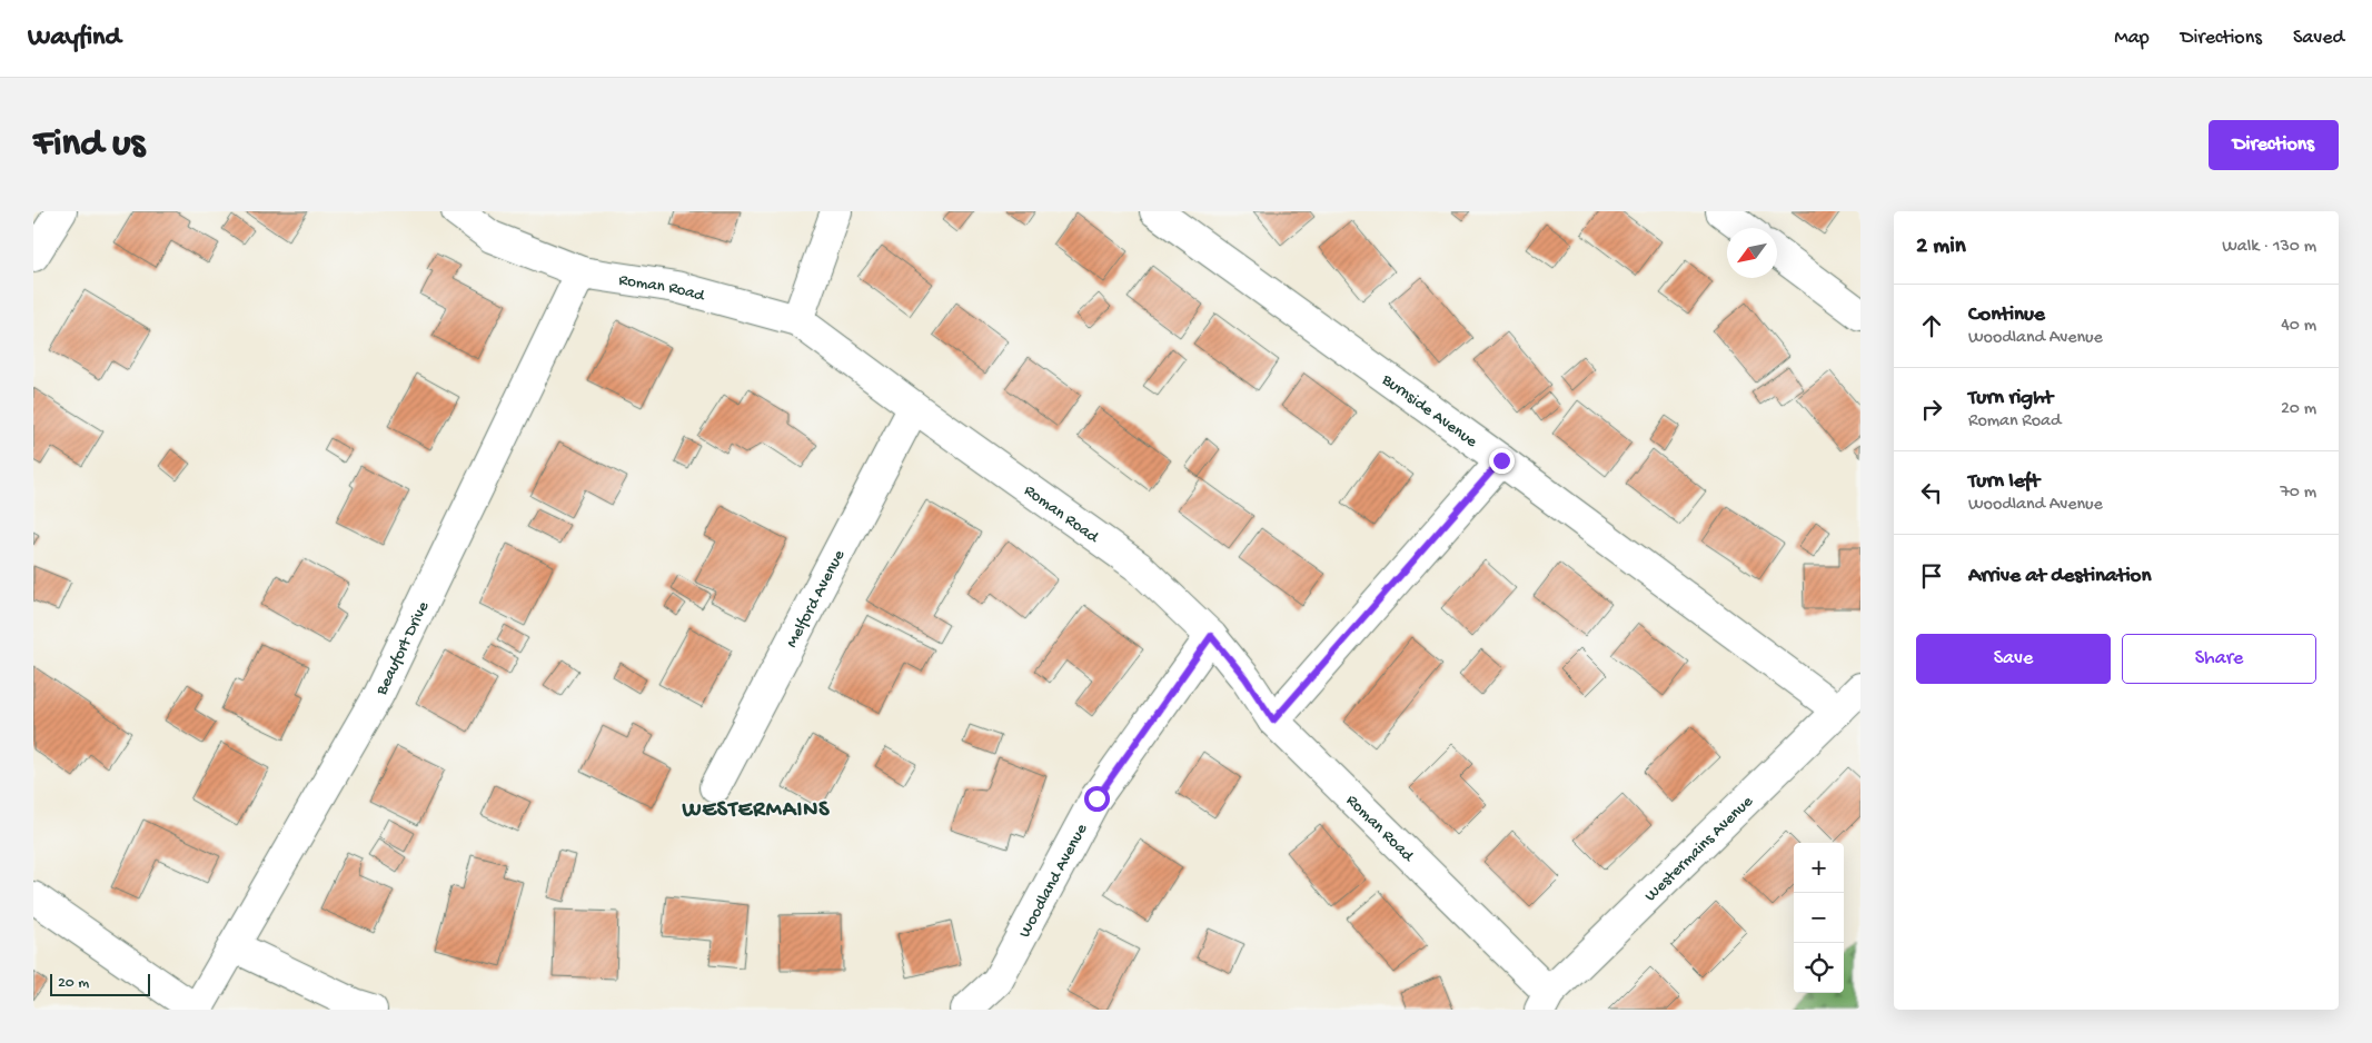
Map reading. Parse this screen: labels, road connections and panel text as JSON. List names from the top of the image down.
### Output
{
  "streets": {
    "street": [
      "Roman Road",
      "Burnside Avenue",
      "Melford Avenue",
      "Beaufort Drive",
      "Westermains Avenue",
      "Woodland Avenue"
    ]
  },
  "crossings": [
    ["Roman Road", "Melford Avenue"],
    ["Roman Road", "Beaufort Drive"],
    ["Roman Road", "Westermains Avenue"],
    ["Roman Road", "Woodland Avenue"],
    ["Burnside Avenue", "Westermains Avenue"]
  ],
  "districts": ["WESTERMAINS"],
  "scale_bar": "20 m",
  "north": "bottom left",
  "page": {
    "header": "Wayfind",
    "nav": ["Map", "Directions", "Saved"],
    "buttons": [
      "Directions",
      ["Save", "Share"]
    ],
    "title": "Find us",
    "heading": ["2 min", "Walk · 130 m"],
    "list": [
      ["Continue", "Woodland Avenue", "40 m"],
      ["Turn right", "Roman Road", "20 m"],
      ["Turn left", "Woodland Avenue", "70 m"],
      "Arrive at destination"
    ],
    "map_buttons": ["+", "−"],
    "scale": "20 m"
  }
}
